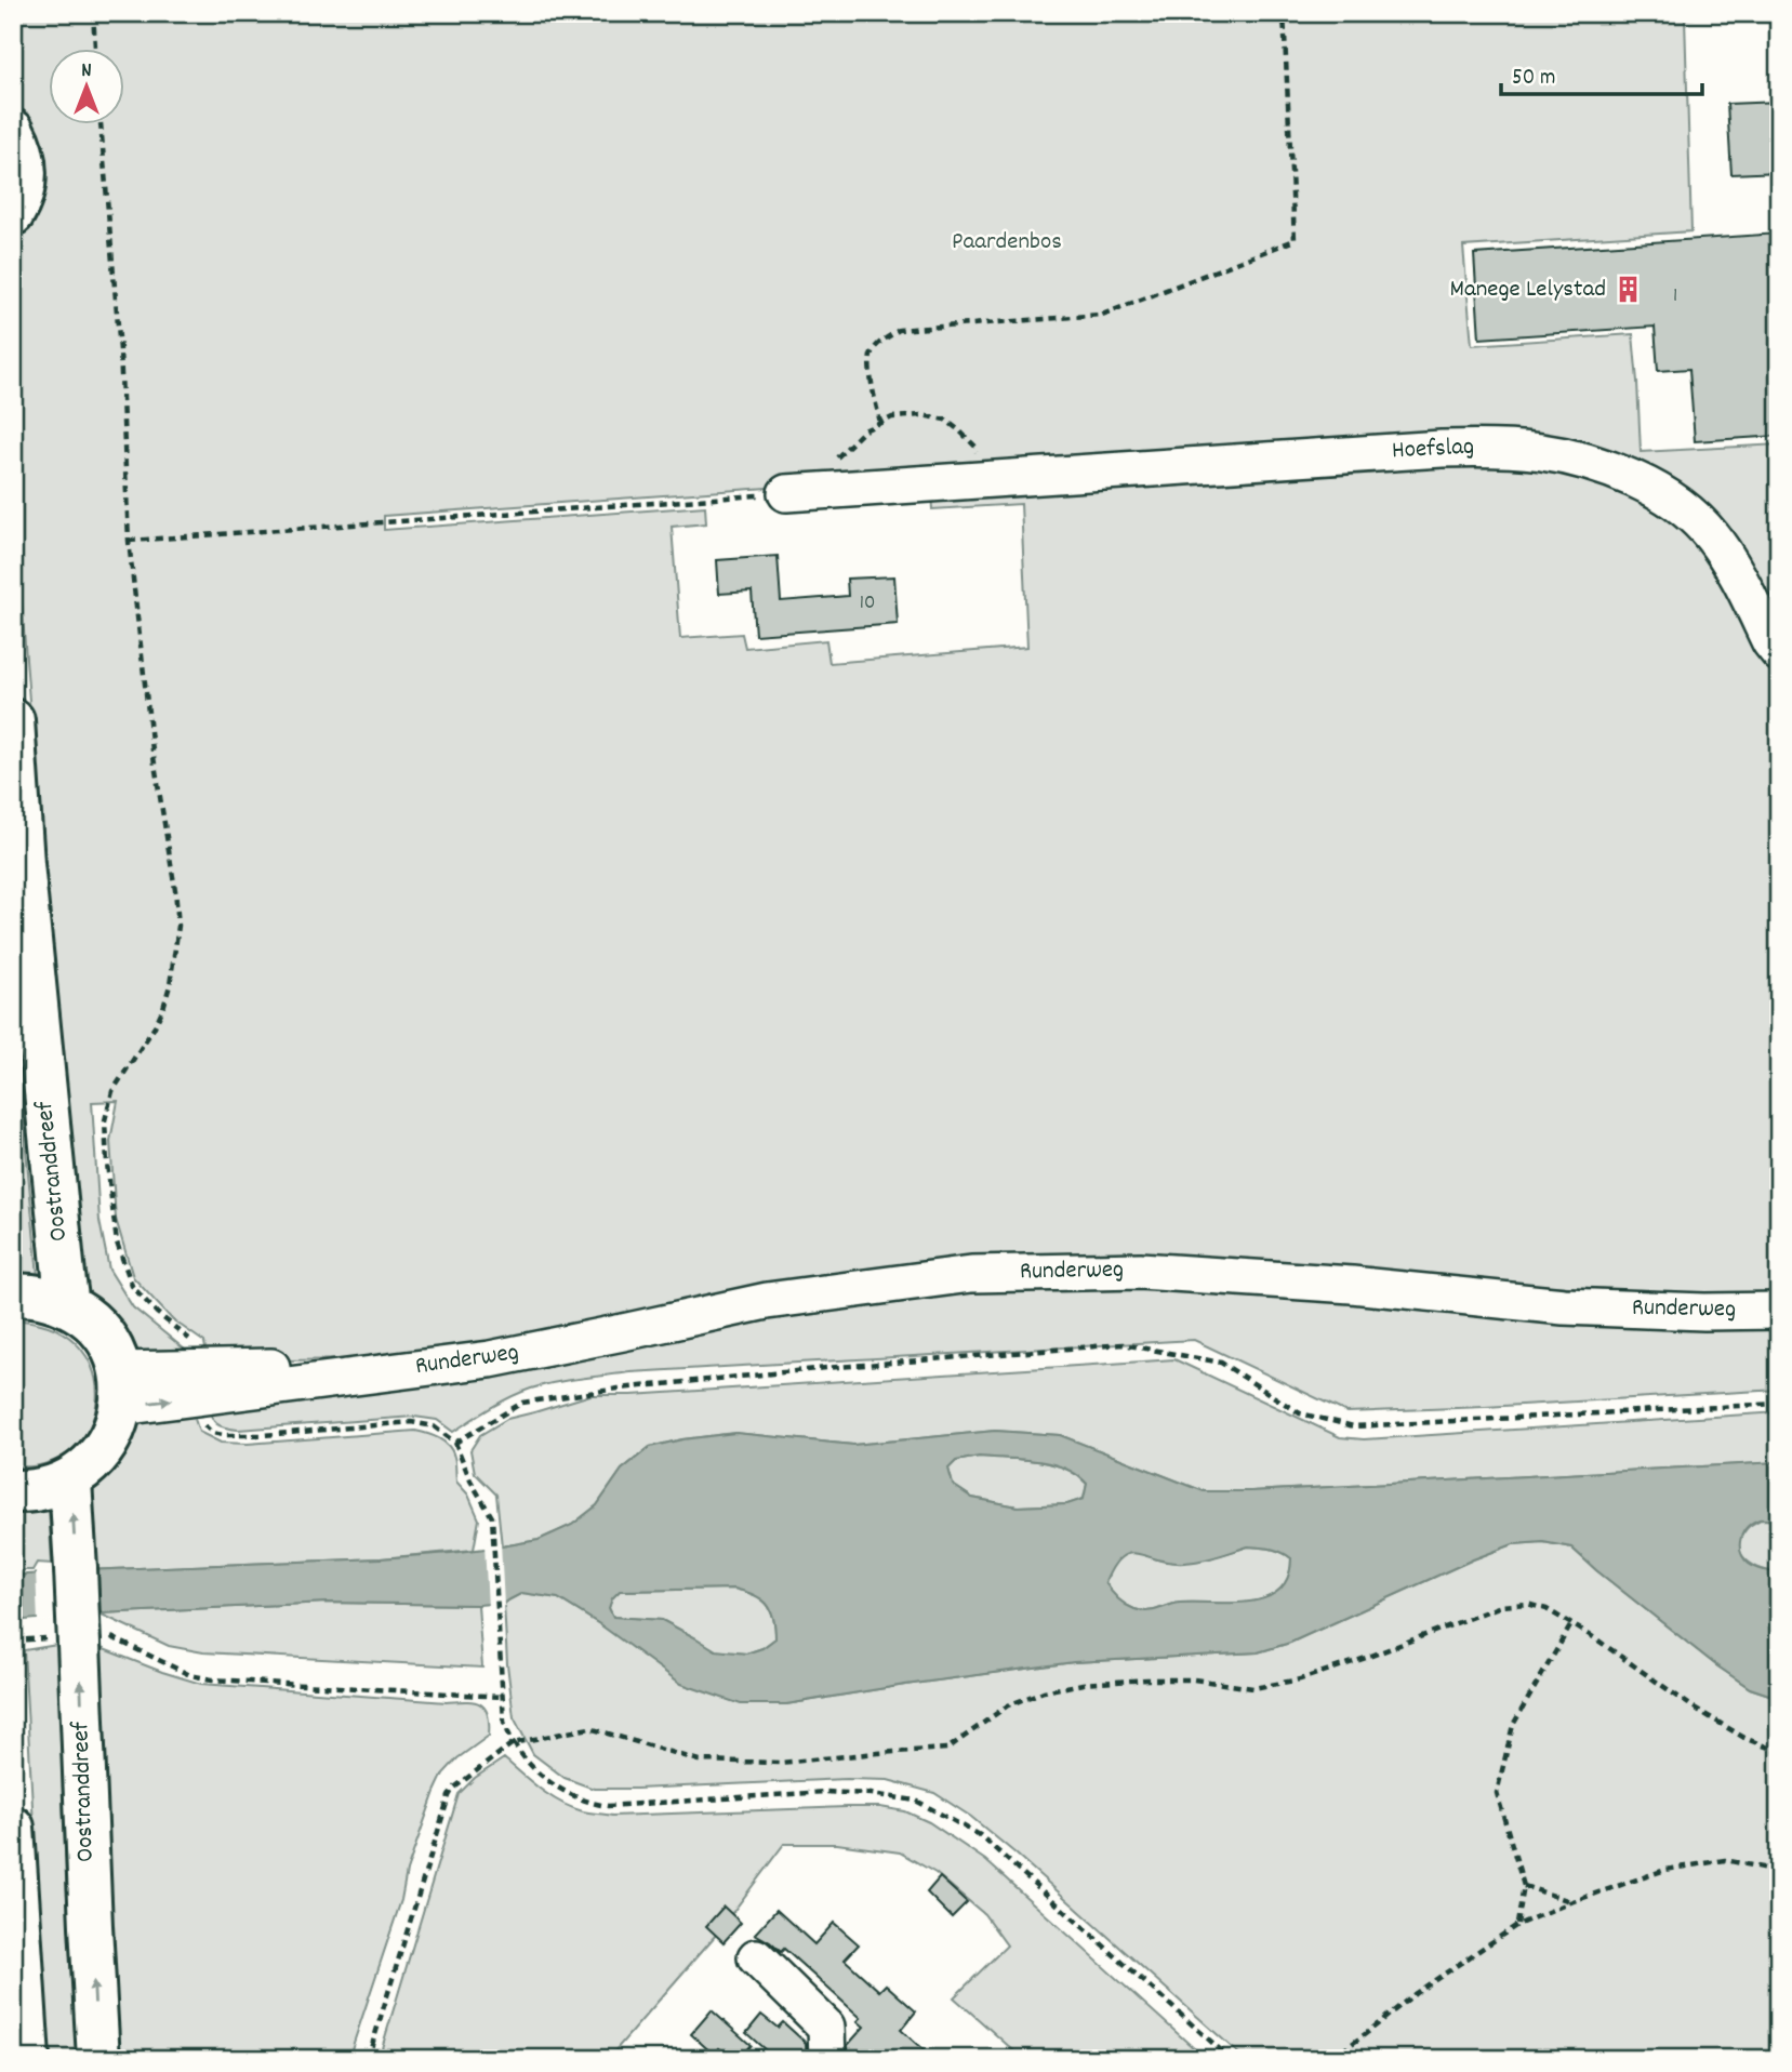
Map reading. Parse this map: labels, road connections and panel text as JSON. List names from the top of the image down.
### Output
{
  "streets": {
    "main road": ["Oostranddreef"],
    "street": ["Hoefslag", "Runderweg"]
  },
  "parks": ["Paardenbos"],
  "places": {
    "building": ["Manege Lelystad"]
  },
  "house_numbers": ["1", "10"],
  "scale_bar": "50 m",
  "north": "top"
}
